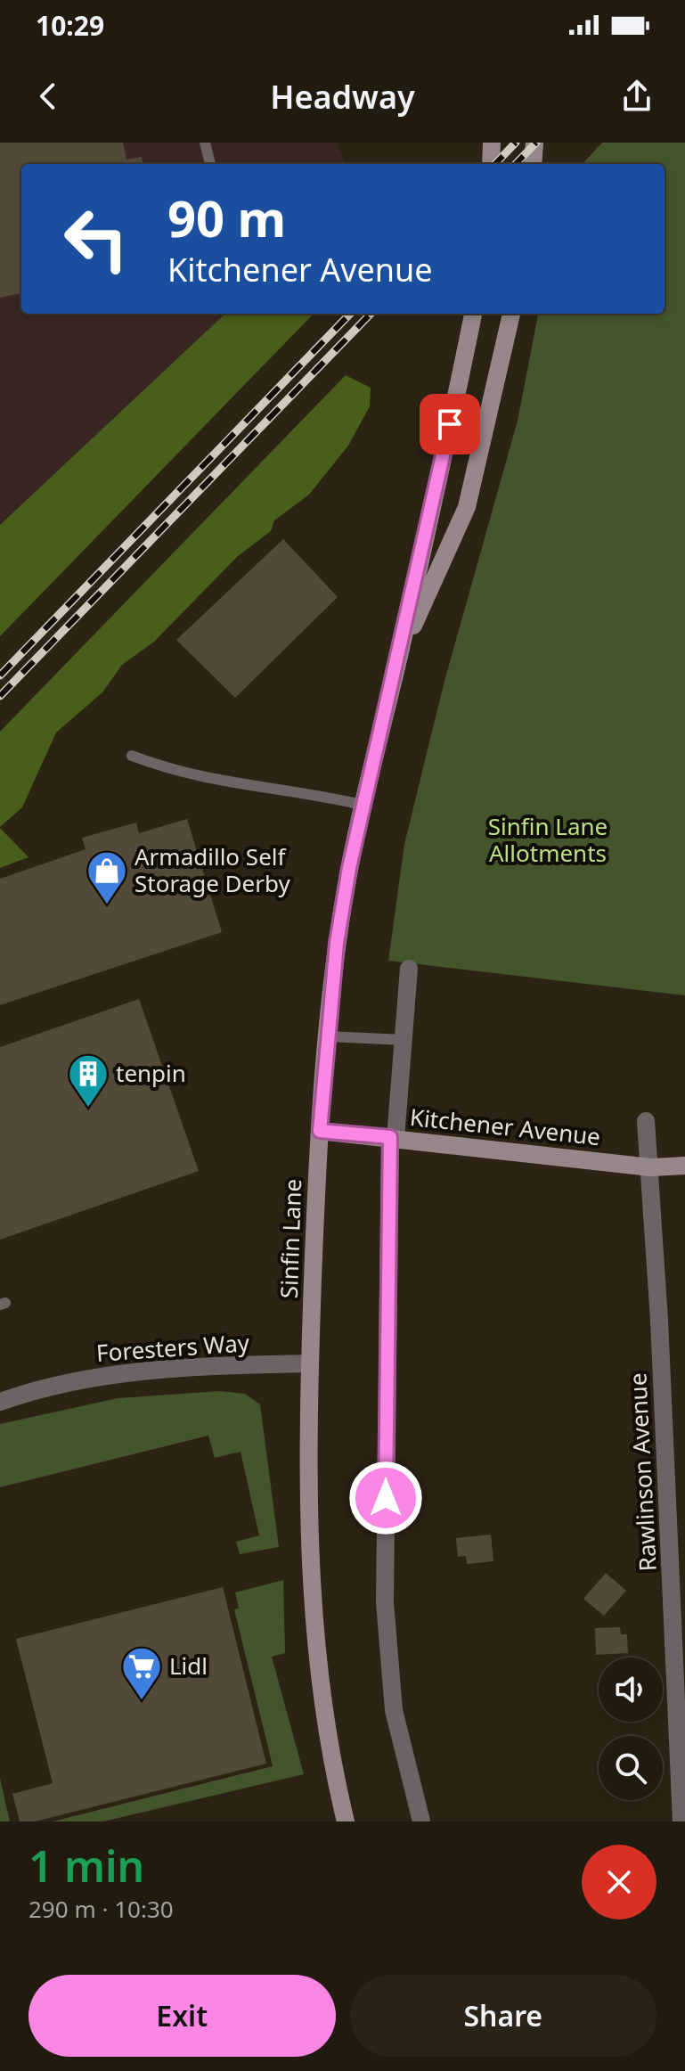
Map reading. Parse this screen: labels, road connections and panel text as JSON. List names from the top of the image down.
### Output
{
  "streets": {
    "street": [
      "Kitchener Avenue",
      "Sinfin Lane",
      "Foresters Way",
      "Rawlinson Avenue"
    ]
  },
  "crossings": [
    ["Kitchener Avenue", "Sinfin Lane"],
    ["Kitchener Avenue", "Rawlinson Avenue"],
    ["Sinfin Lane", "Foresters Way"]
  ],
  "parks": ["Sinfin Lane Allotments"],
  "places": {
    "shop": ["Armadillo Self Storage Derby"],
    "building": ["tenpin"],
    "supermarket": ["Lidl"]
  },
  "page": {
    "status": "10:29",
    "header": "Headway",
    "turn": ["90 m", "Kitchener Avenue"],
    "heading": ["1 min", "290 m · 10:30"],
    "buttons": ["Exit", "Share"]
  }
}
